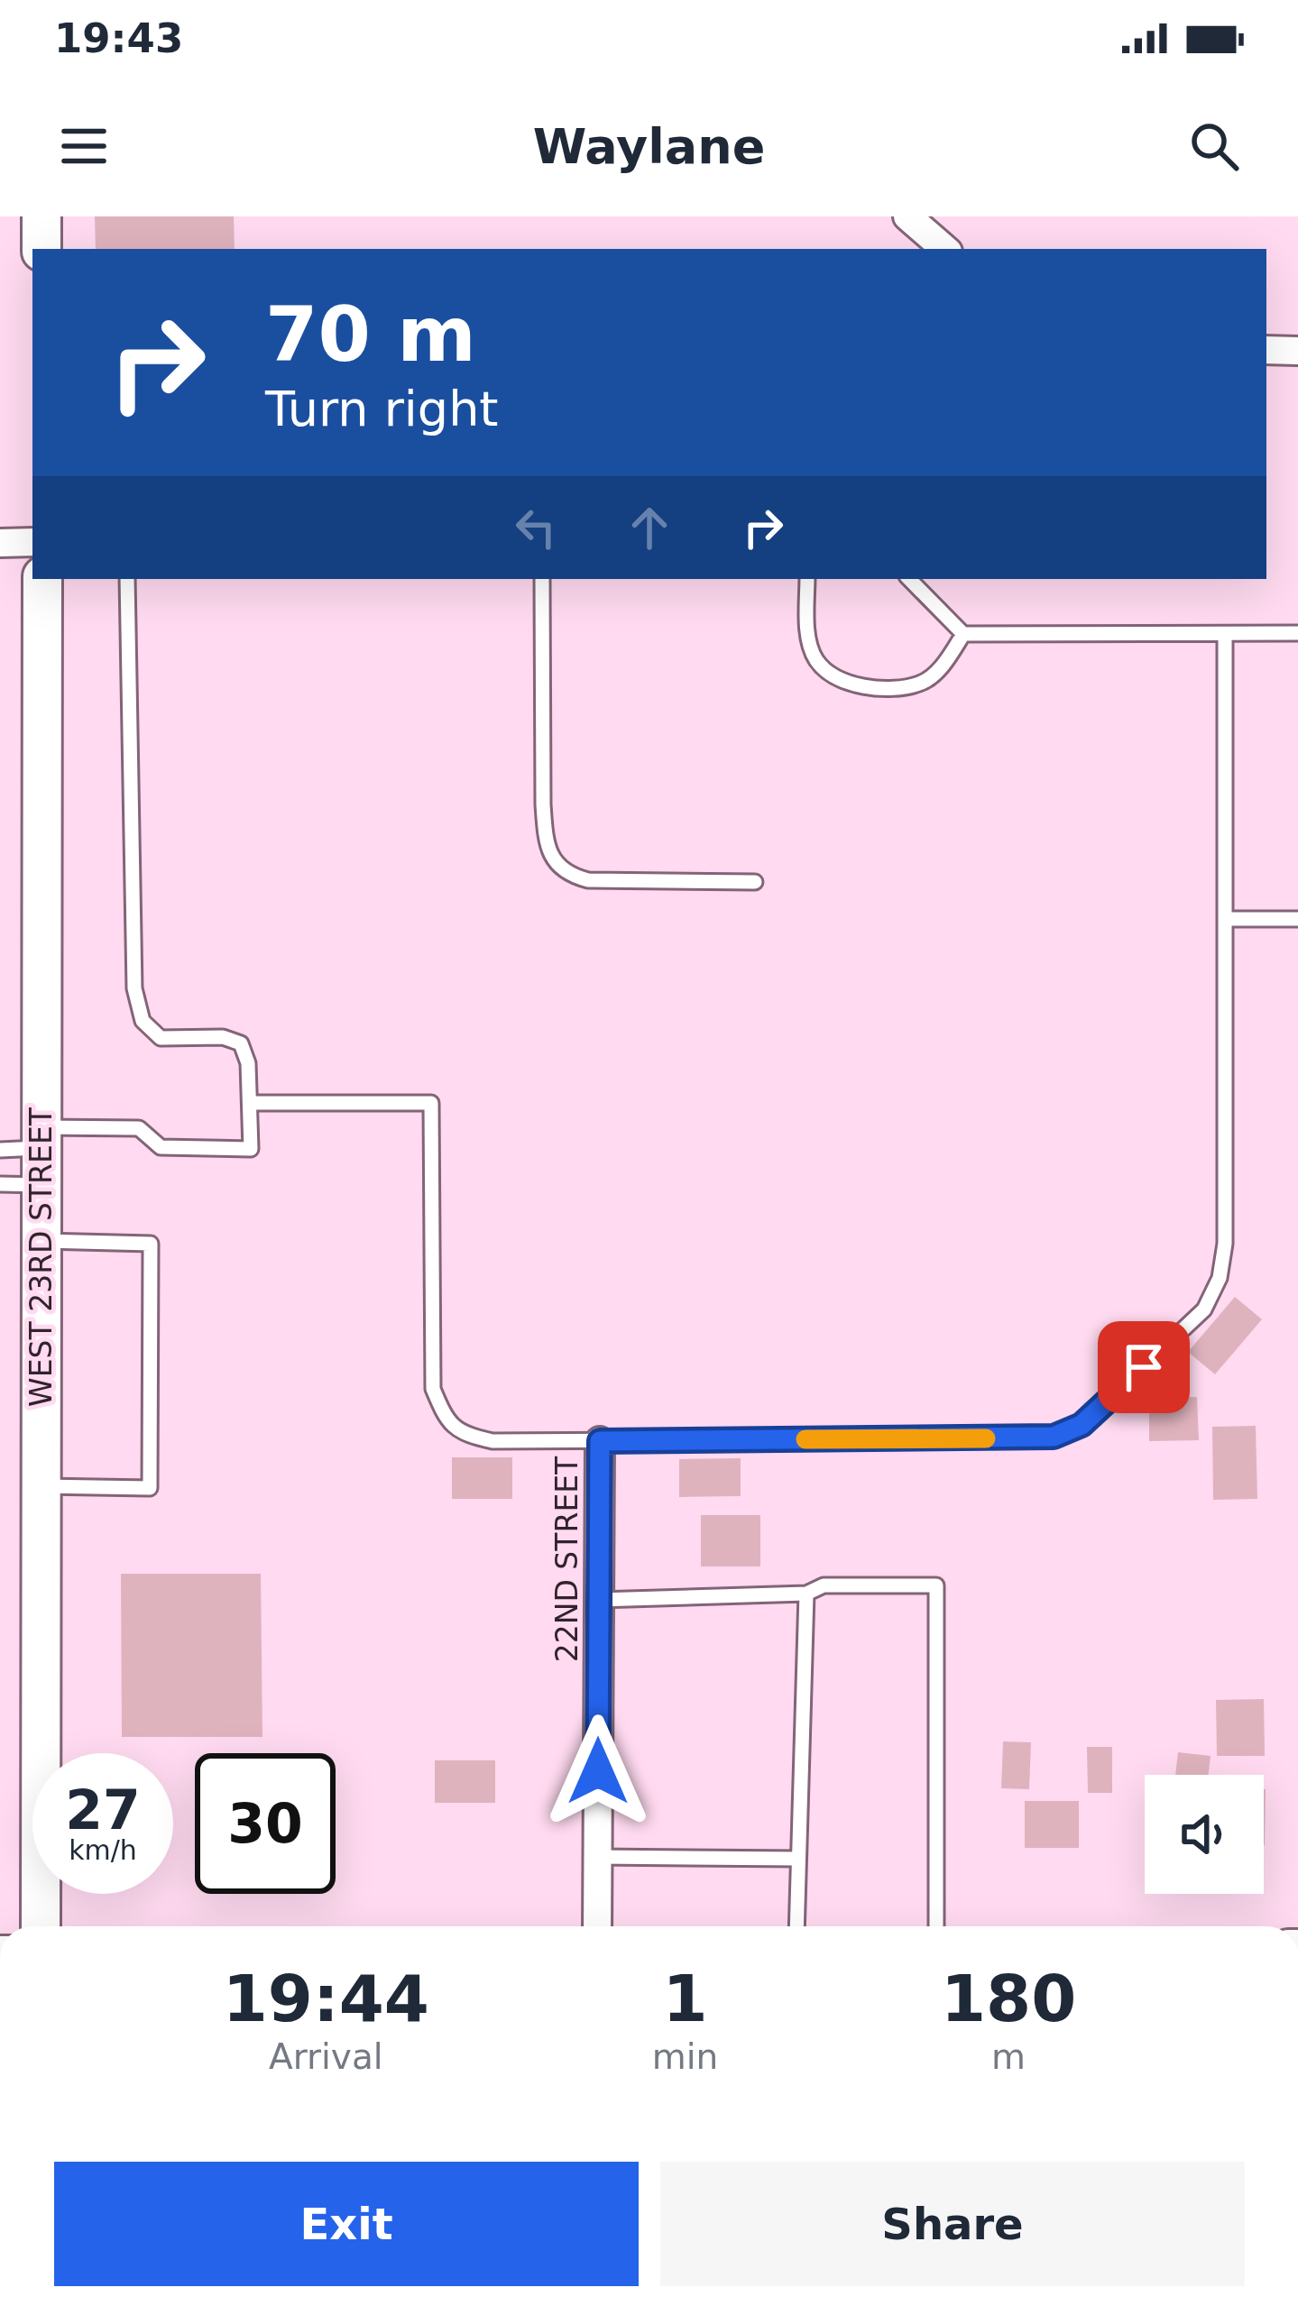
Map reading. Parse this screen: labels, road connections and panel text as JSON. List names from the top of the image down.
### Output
{
  "streets": {
    "main road": ["WEST 23RD STREET"],
    "street": ["22ND STREET"]
  },
  "page": {
    "status": "19:43",
    "header": "Waylane",
    "turn": ["70 m", "Turn right"],
    "speed": "27 km/h",
    "limit": "30",
    "eta": [
      "19:44",
      "Arrival",
      "1",
      "min",
      "180",
      "m"
    ],
    "buttons": ["Exit", "Share"]
  }
}
